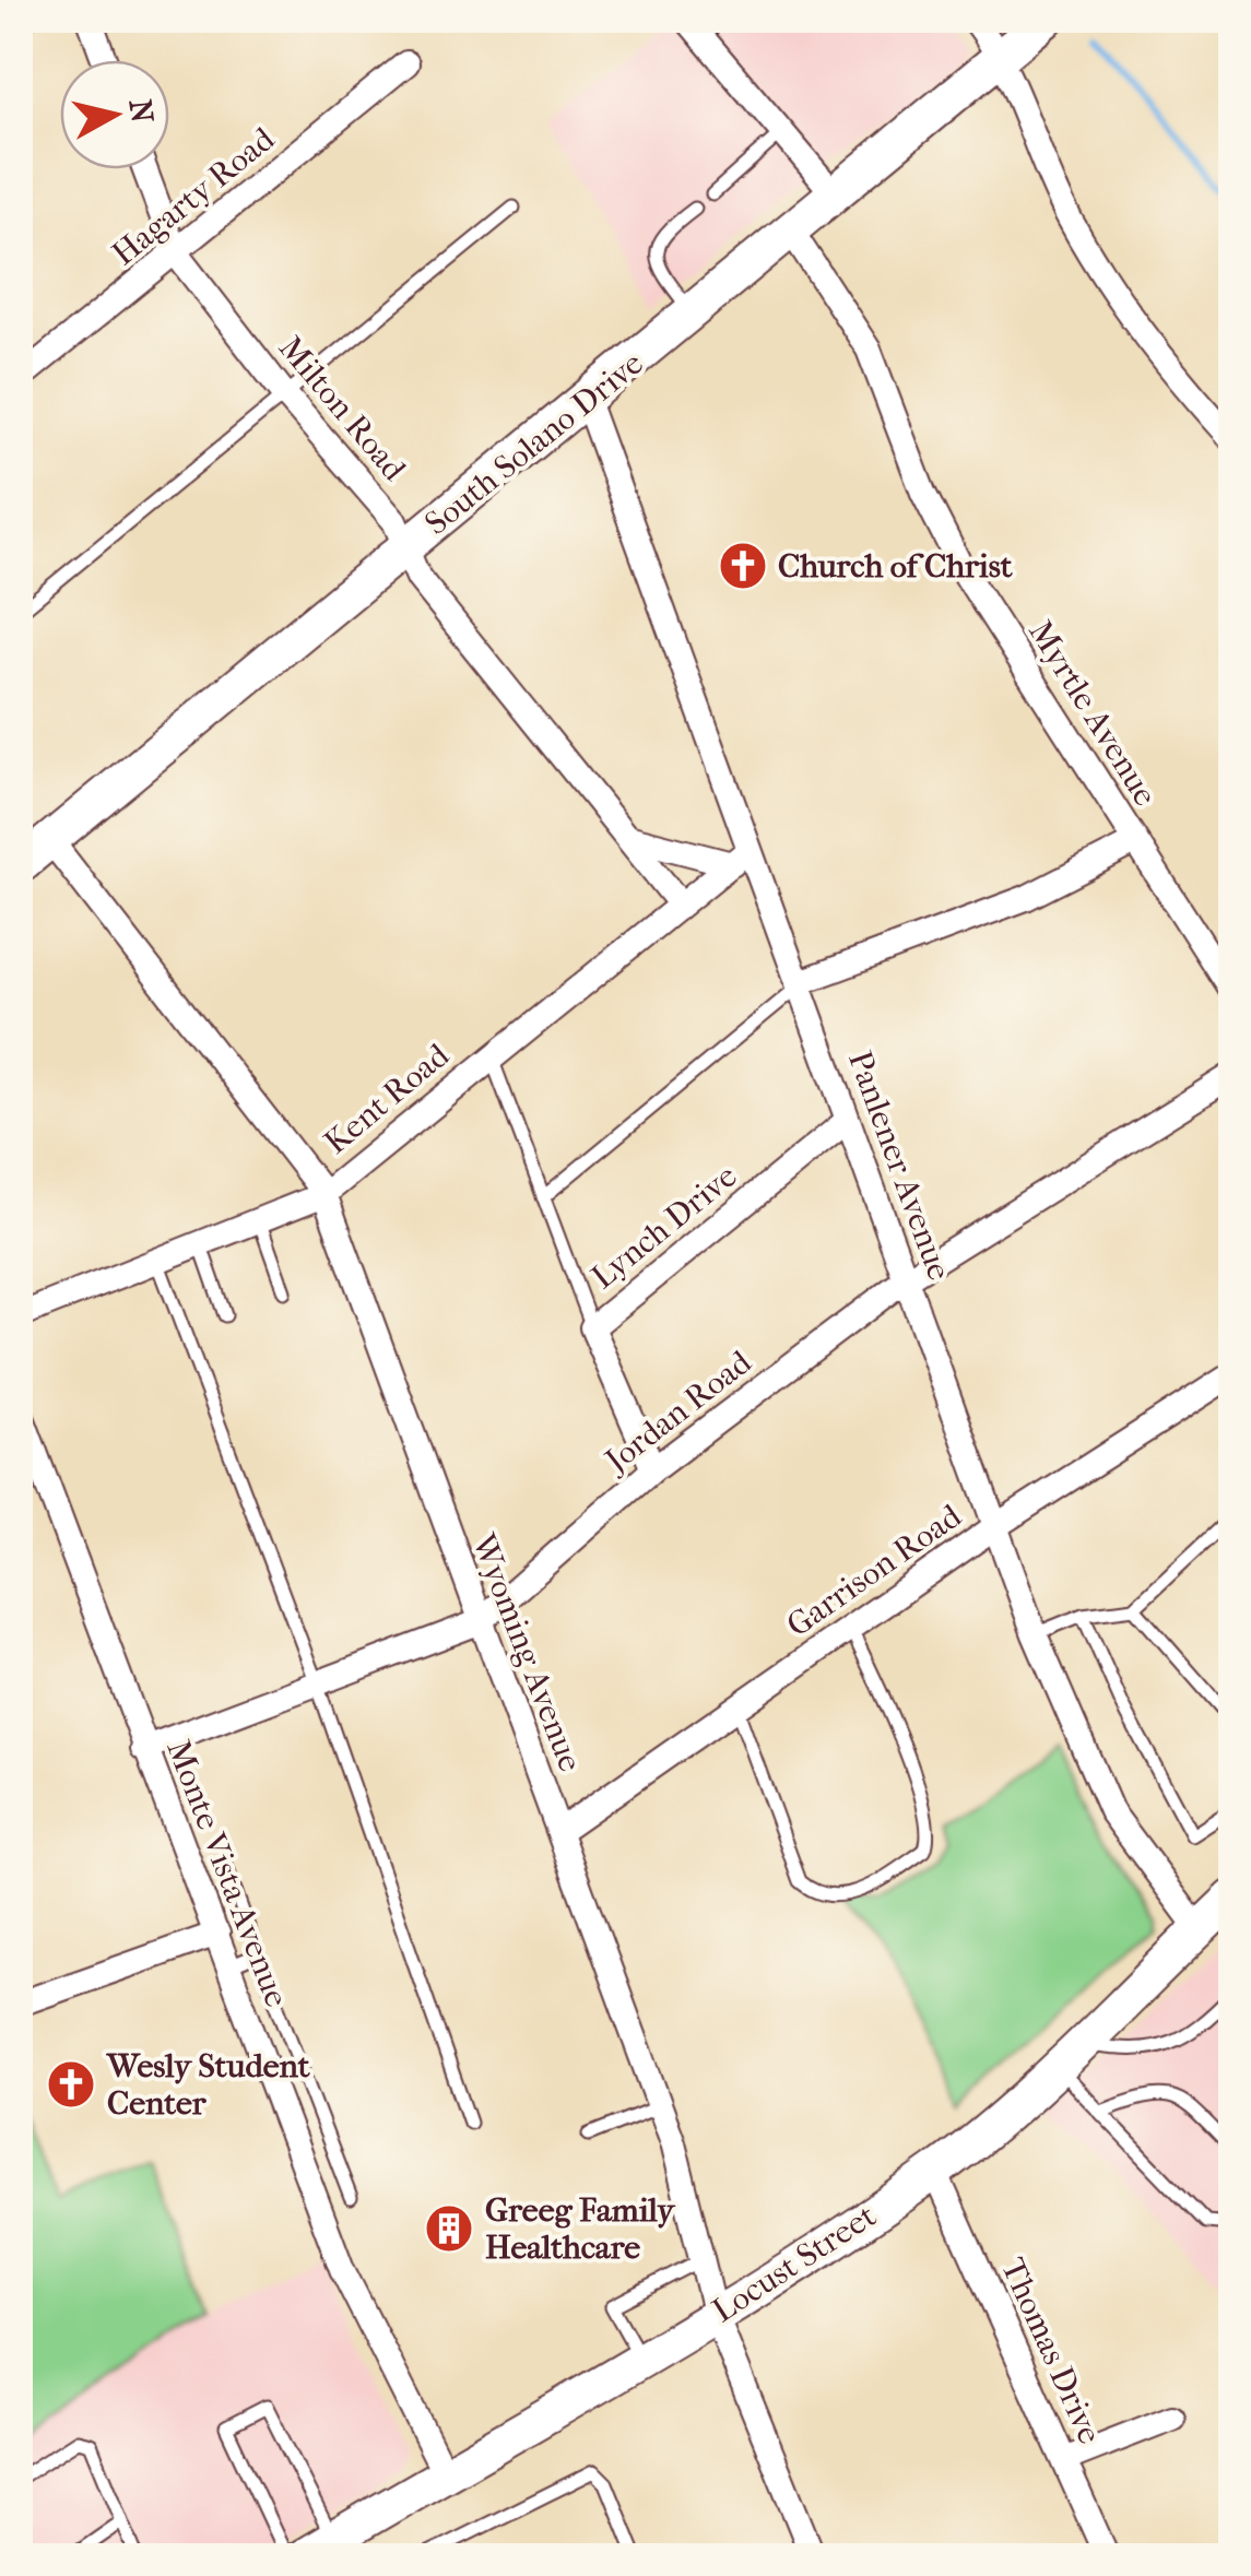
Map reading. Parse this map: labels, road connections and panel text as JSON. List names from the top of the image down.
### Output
{
  "streets": {
    "street": [
      "Hagarty Road",
      "Milton Road",
      "South Solano Drive",
      "Myrtle Avenue",
      "Kent Road",
      "Panlener Avenue",
      "Lynch Drive",
      "Jordan Road",
      "Garrison Road",
      "Wyoming Avenue",
      "Monte Vista Avenue",
      "Locust Street",
      "Thomas Drive"
    ]
  },
  "crossings": [
    ["Hagarty Road", "Milton Road"],
    ["Milton Road", "South Solano Drive"],
    ["Milton Road", "Kent Road"],
    ["South Solano Drive", "Myrtle Avenue"],
    ["South Solano Drive", "Panlener Avenue"],
    ["South Solano Drive", "Wyoming Avenue"],
    ["Kent Road", "Panlener Avenue"],
    ["Kent Road", "Wyoming Avenue"],
    ["Panlener Avenue", "Lynch Drive"],
    ["Panlener Avenue", "Jordan Road"],
    ["Panlener Avenue", "Garrison Road"],
    ["Panlener Avenue", "Locust Street"],
    ["Lynch Drive", "Jordan Road"],
    ["Jordan Road", "Wyoming Avenue"],
    ["Jordan Road", "Monte Vista Avenue"],
    ["Garrison Road", "Wyoming Avenue"],
    ["Wyoming Avenue", "Locust Street"],
    ["Monte Vista Avenue", "Locust Street"],
    ["Locust Street", "Thomas Drive"]
  ],
  "places": {
    "church": ["Church of Christ", "Wesly Student Center"],
    "building": ["Greeg Family Healthcare"]
  },
  "north": "right"
}
